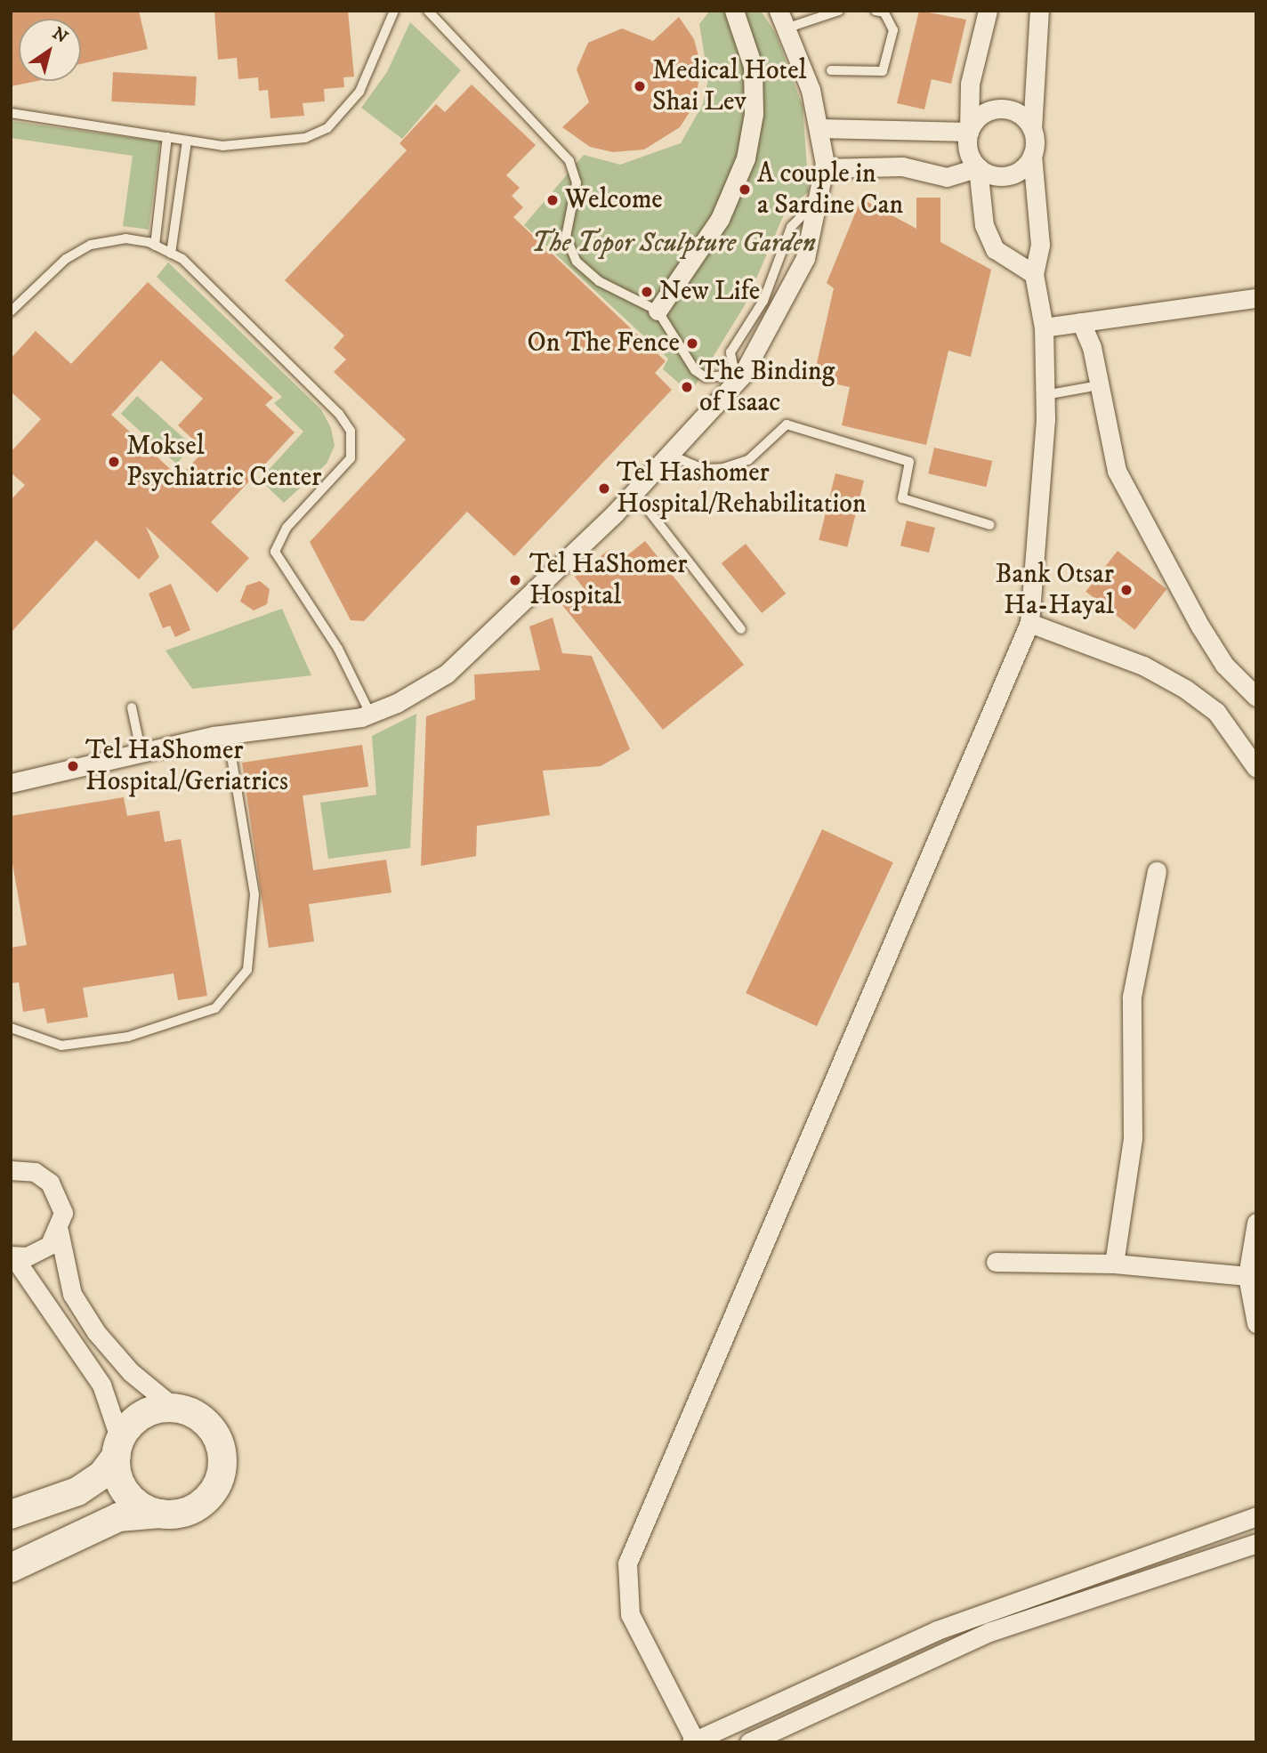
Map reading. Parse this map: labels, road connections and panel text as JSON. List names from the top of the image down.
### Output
{
  "parks": ["The Topor Sculpture Garden"],
  "places": [
    "Medical Hotel Shai Lev",
    "A couple in a Sardine Can",
    "Welcome",
    "New Life",
    "On The Fence",
    "The Binding of Isaac",
    "Moksel Psychiatric Center",
    "Tel Hashomer Hospital/Rehabilitation",
    "Tel HaShomer Hospital",
    "Bank Otsar Ha-Hayal",
    "Tel HaShomer Hospital/Geriatrics"
  ],
  "north": "top right"
}
